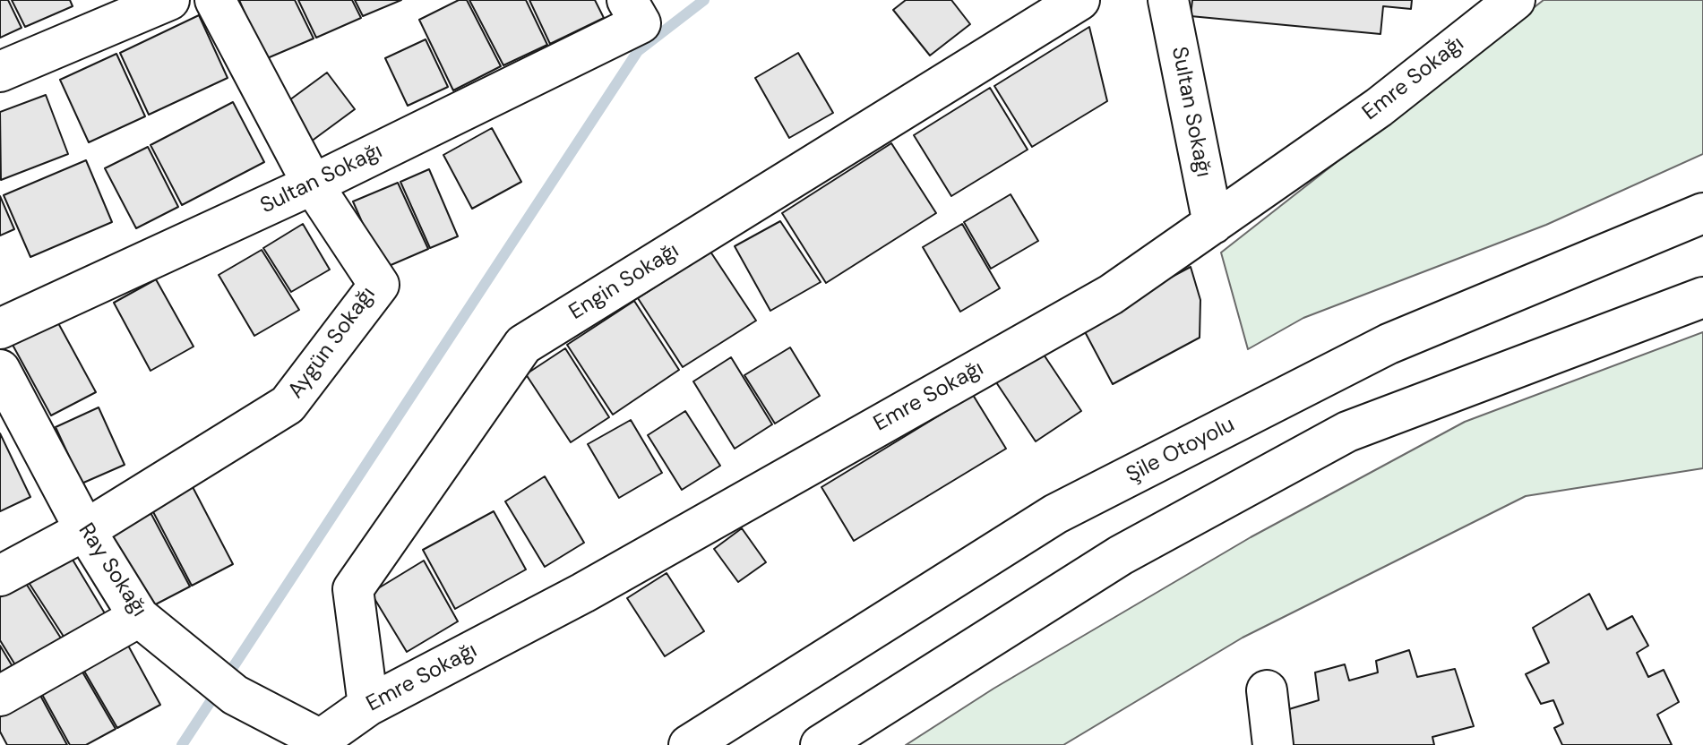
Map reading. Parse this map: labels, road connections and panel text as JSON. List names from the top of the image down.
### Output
{
  "streets": {
    "main road": [
      "Emre Sokağı",
      "Sultan Sokağı",
      "Engin Sokağı",
      "Aygün Sokağı",
      "Şile Otoyolu",
      "Ray Sokağı"
    ]
  },
  "crossings": [
    ["Emre Sokağı", "Sultan Sokağı"],
    ["Emre Sokağı", "Engin Sokağı"],
    ["Emre Sokağı", "Ray Sokağı"],
    ["Sultan Sokağı", "Aygün Sokağı"],
    ["Aygün Sokağı", "Ray Sokağı"]
  ]
}
